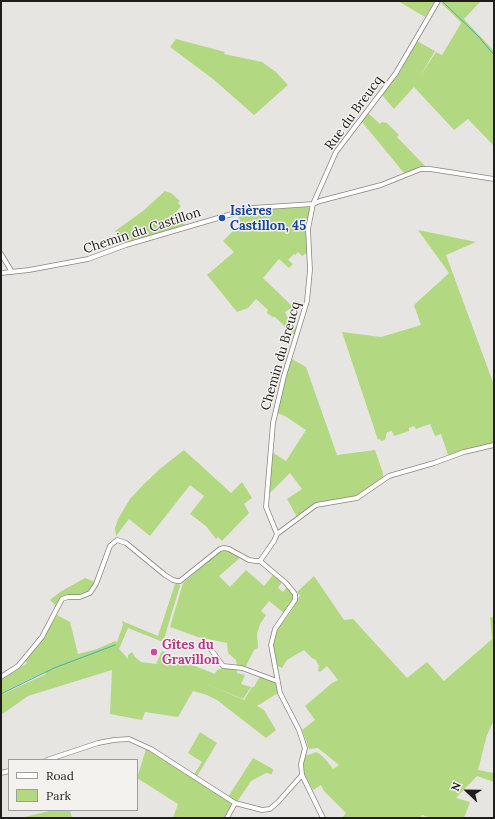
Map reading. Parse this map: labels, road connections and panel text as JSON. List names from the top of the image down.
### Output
{
  "streets": {
    "street": ["Rue du Breucq", "Chemin du Castillon", "Chemin du Breucq"]
  },
  "crossings": [
    ["Rue du Breucq", "Chemin du Castillon"],
    ["Rue du Breucq", "Chemin du Breucq"]
  ],
  "places": ["Isières Castillon, 45", "Gîtes du Gravillon"],
  "legend": ["Road", "Park"],
  "north": "left"
}
